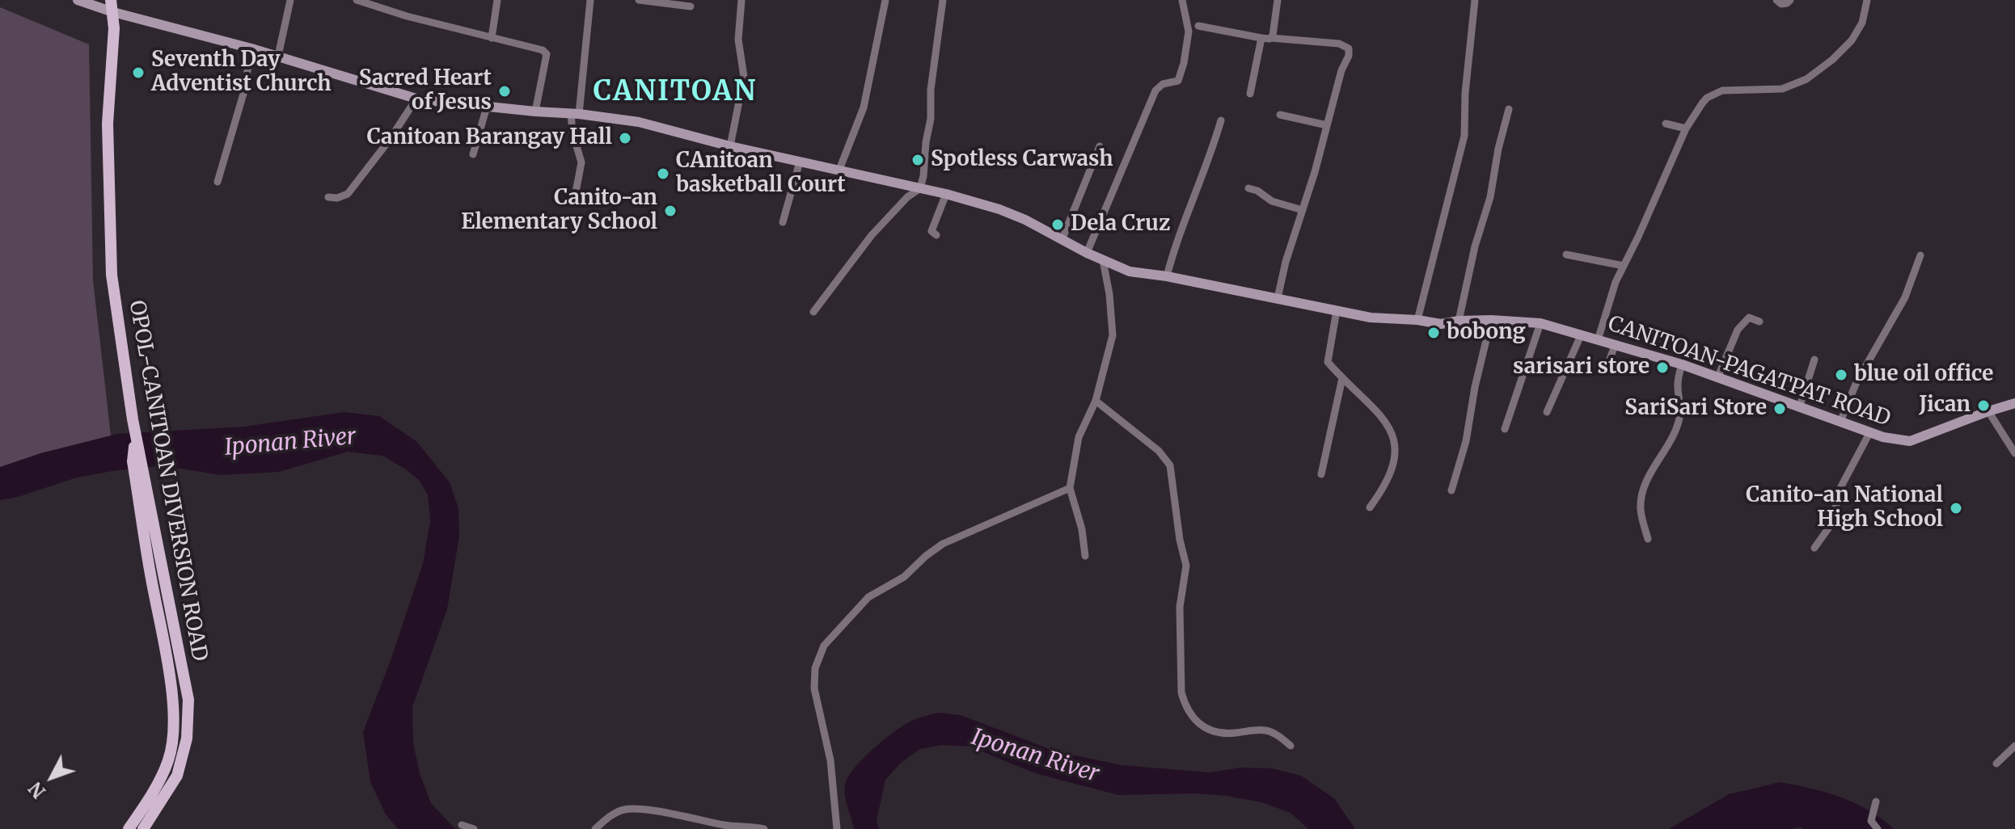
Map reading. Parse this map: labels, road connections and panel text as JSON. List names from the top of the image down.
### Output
{
  "streets": {
    "main road": ["OPOL-CANITOAN DIVERSION ROAD"],
    "street": ["CANITOAN-PAGATPAT ROAD"]
  },
  "crossings": [
    ["CANITOAN-PAGATPAT ROAD", "OPOL-CANITOAN DIVERSION ROAD"]
  ],
  "districts": ["CANITOAN"],
  "water": ["Iponan River"],
  "places": [
    "Seventh Day Adventist Church",
    "Sacred Heart of Jesus",
    "Canitoan Barangay Hall",
    "Spotless Carwash",
    "CAnitoan basketball Court",
    "Canito-an Elementary School",
    "Dela Cruz",
    "bobong",
    "sarisari store",
    "blue oil office",
    "Jican",
    "SariSari Store",
    "Canito-an National High School"
  ],
  "north": "bottom left"
}
